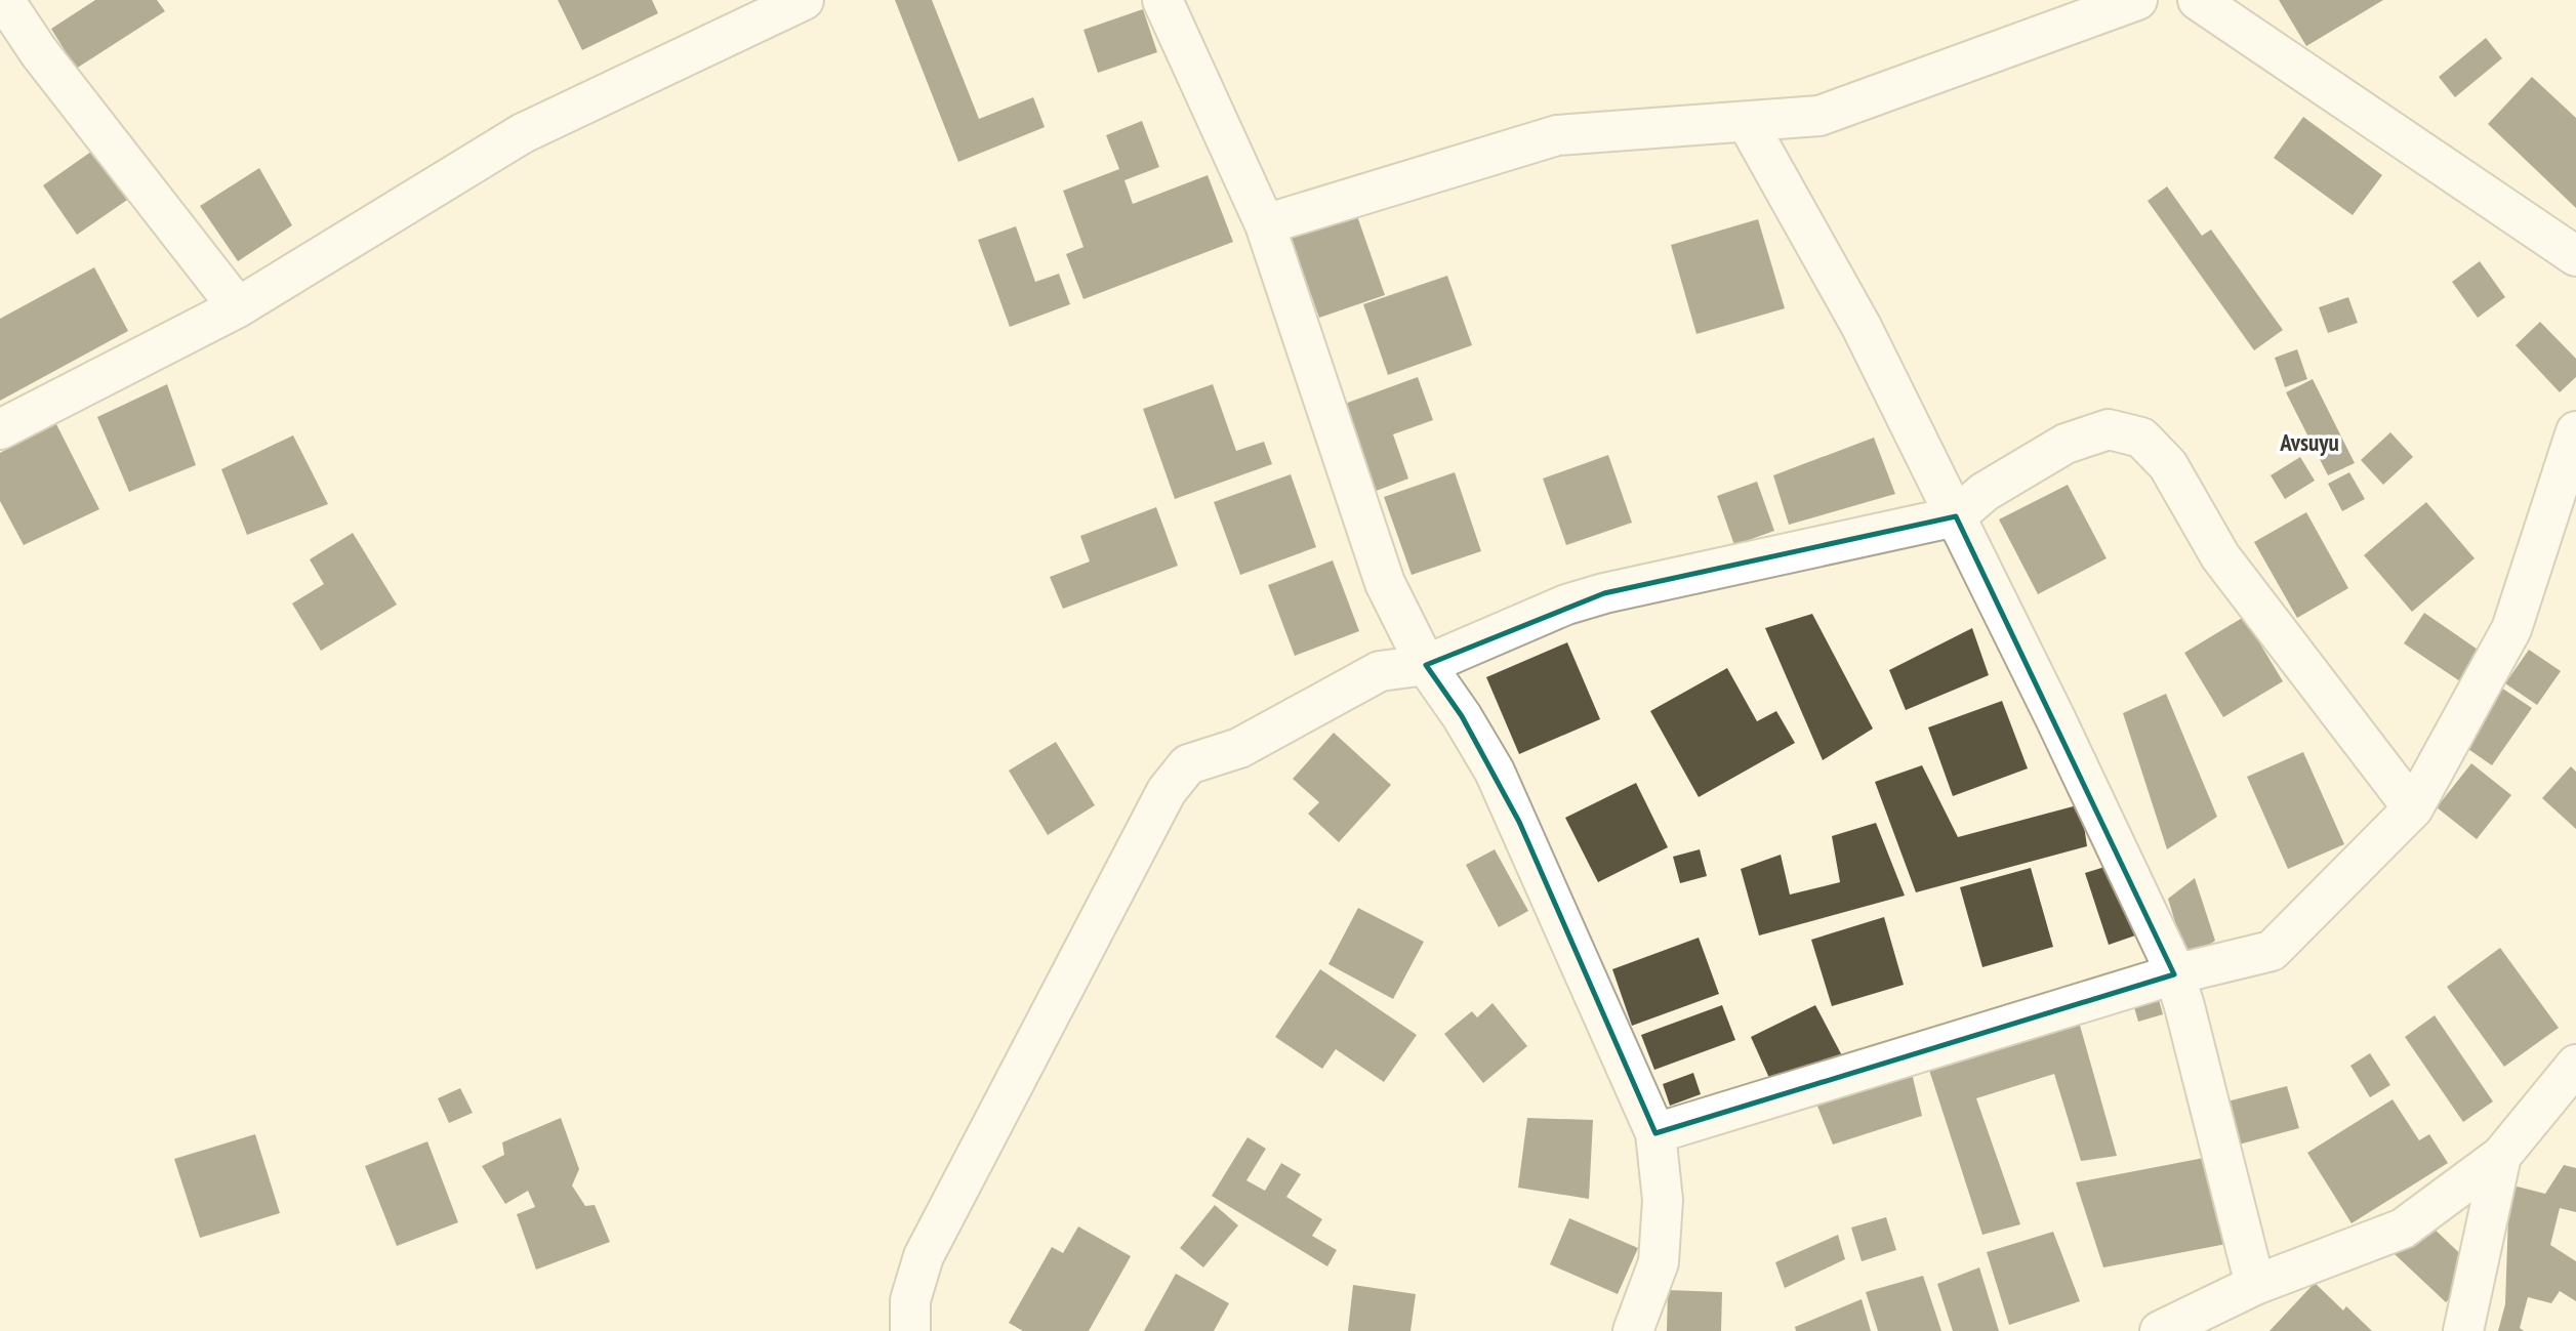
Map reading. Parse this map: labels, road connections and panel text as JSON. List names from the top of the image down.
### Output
{
  "districts": ["Avsuyu"]
}
